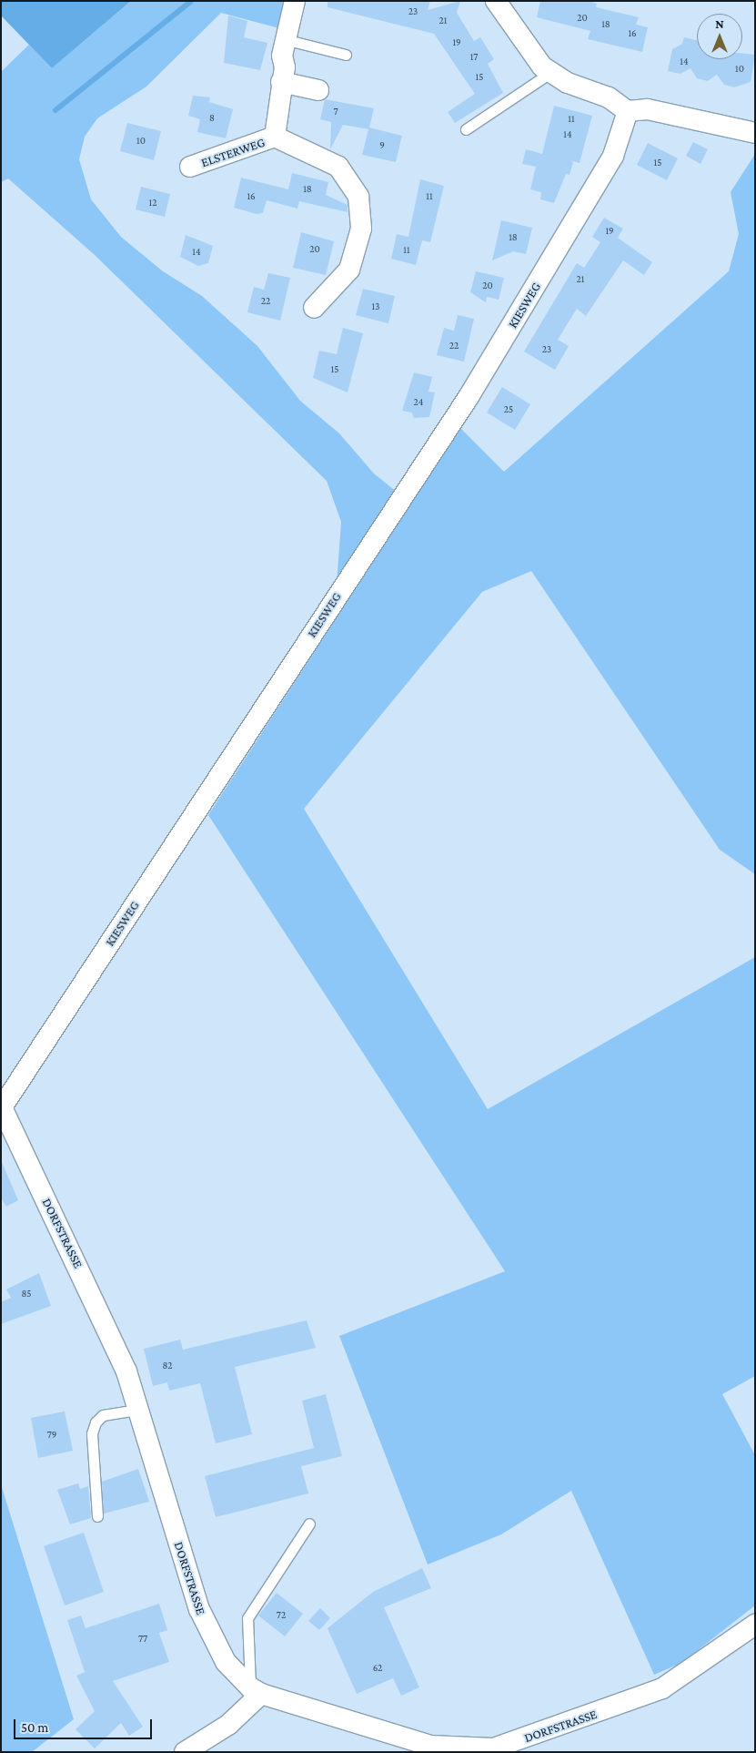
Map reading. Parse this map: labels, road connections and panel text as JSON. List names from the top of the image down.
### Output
{
  "streets": {
    "street": ["ELSTERWEG", "KIESWEG", "DORFSTRASSE"]
  },
  "crossings": [
    ["KIESWEG", "DORFSTRASSE"]
  ],
  "house_numbers": [
    "23",
    "20",
    "21",
    "18",
    "16",
    "19",
    "17",
    "14",
    "10",
    "15",
    "7",
    "8",
    "11",
    "14",
    "10",
    "9",
    "15",
    "18",
    "16",
    "11",
    "12",
    "19",
    "18",
    "20",
    "11",
    "14",
    "21",
    "20",
    "22",
    "13",
    "22",
    "23",
    "15",
    "24",
    "25",
    "85",
    "82",
    "79",
    "72",
    "77",
    "62"
  ],
  "scale_bar": "50 m",
  "north": "top"
}
